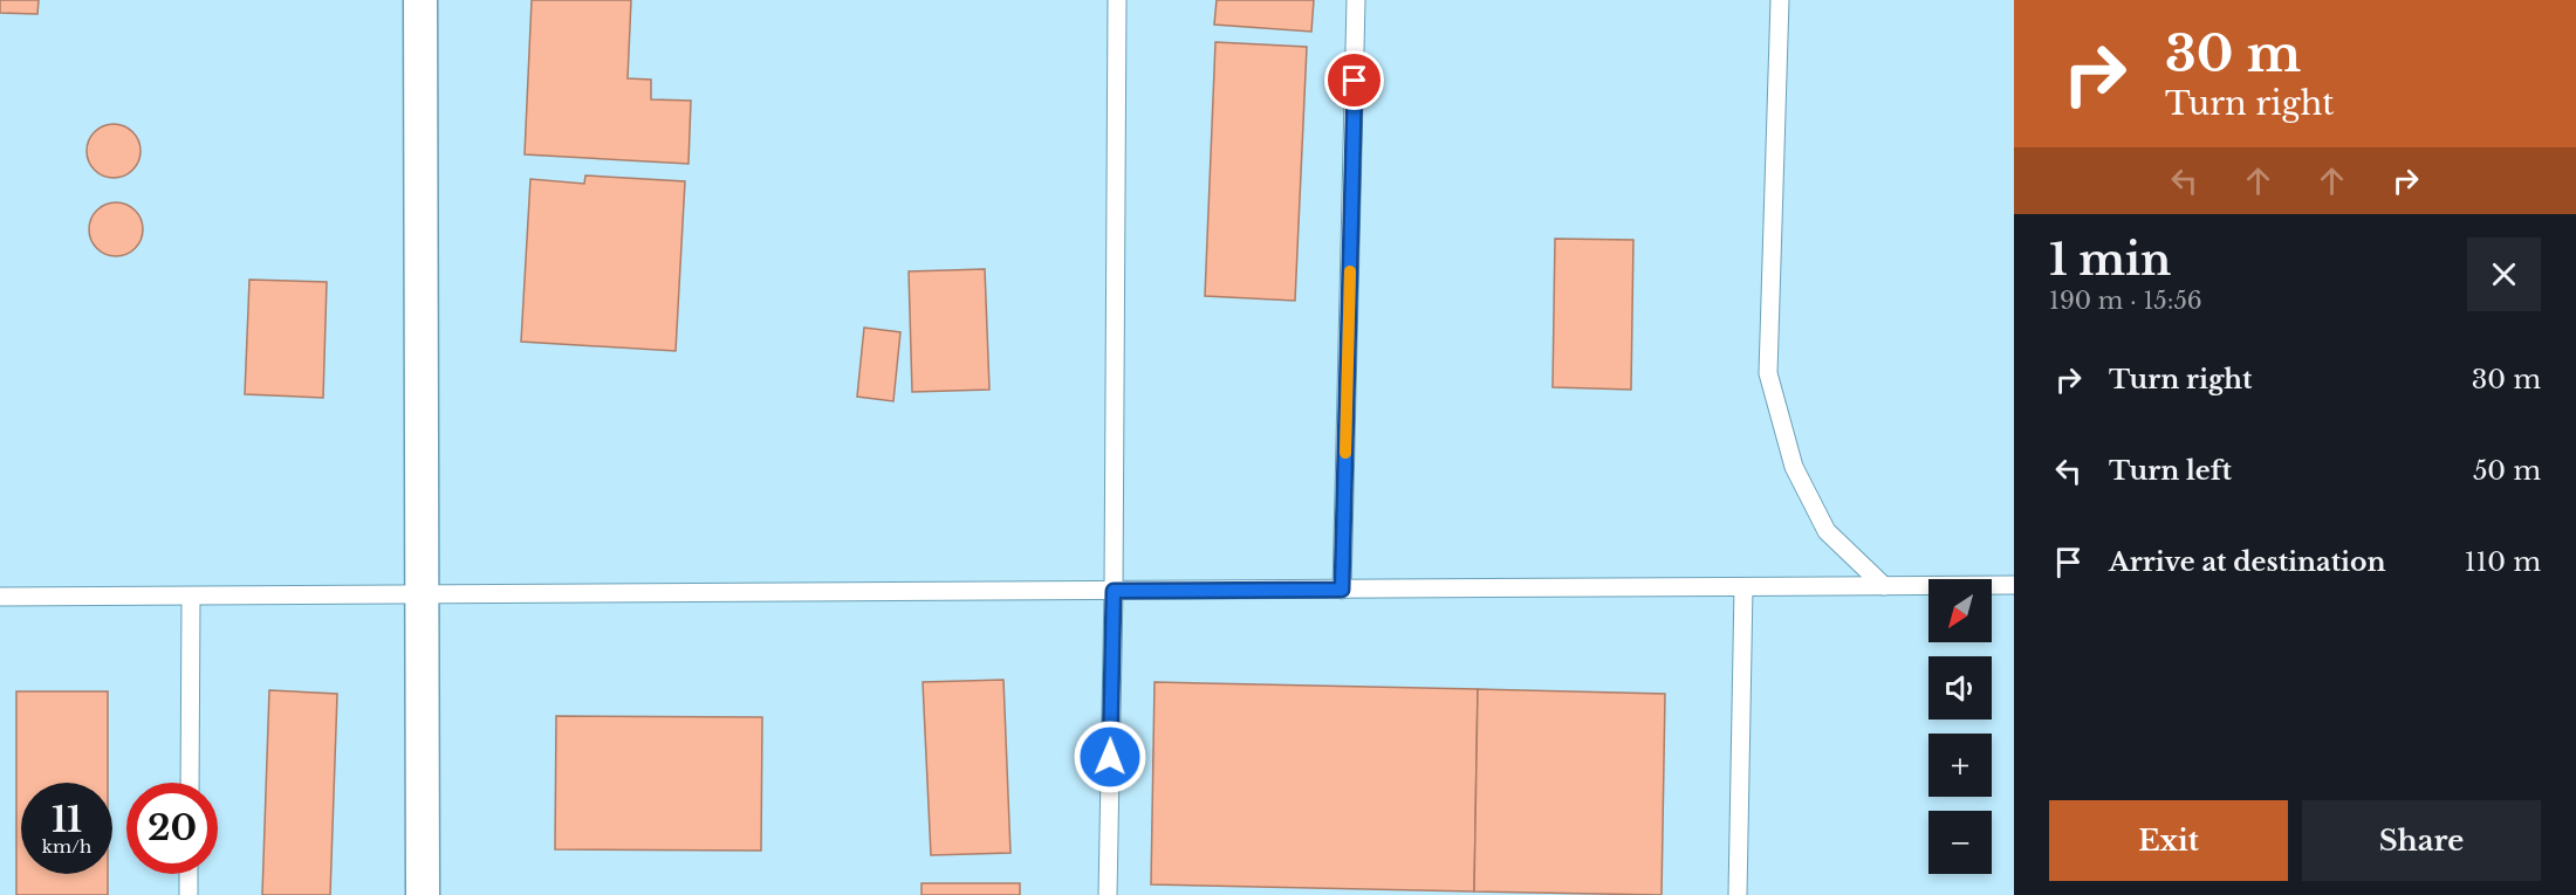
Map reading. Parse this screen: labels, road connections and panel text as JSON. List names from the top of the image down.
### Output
{
  "north": "bottom left",
  "page": {
    "turn": ["30 m", "Turn right"],
    "heading": ["1 min", "190 m · 15:56"],
    "list": [
      {
        "name": "Turn right",
        "value": "30 m"
      },
      {
        "name": "Turn left",
        "value": "50 m"
      },
      {
        "name": "Arrive at destination",
        "value": "110 m"
      }
    ],
    "map_buttons": ["+", "−"],
    "speed": "11 km/h",
    "limit": "20",
    "buttons": ["Exit", "Share"]
  }
}
